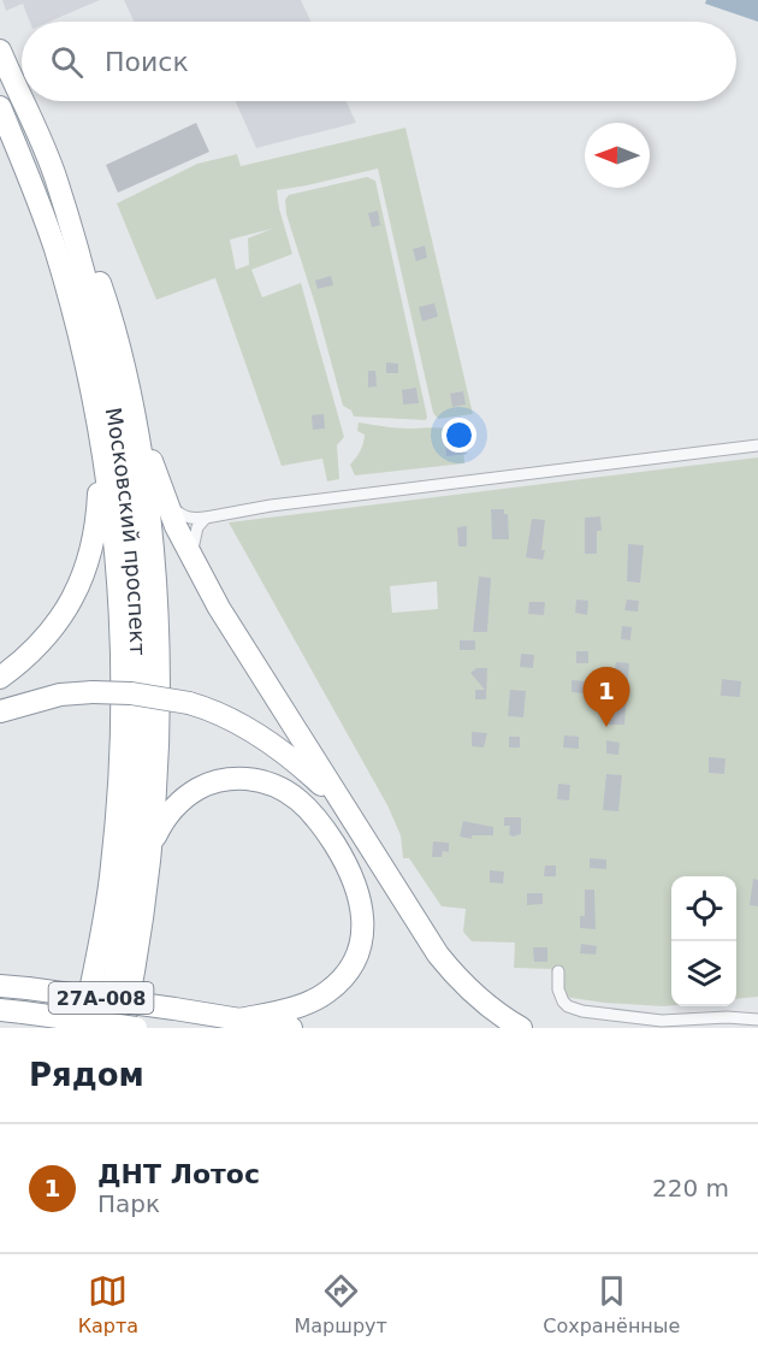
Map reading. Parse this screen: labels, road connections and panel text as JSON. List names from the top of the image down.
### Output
{
  "streets": {
    "highway": ["Московский проспект", "27А-008"]
  },
  "north": "left",
  "page": {
    "search": "Поиск",
    "pins": "1",
    "heading": "Рядом",
    "list": [
      {
        "mark": "1",
        "name": "ДНТ Лотос",
        "note": "Парк",
        "value": "220 m"
      }
    ],
    "nav": ["Карта", "Маршрут", "Сохранённые"]
  }
}
